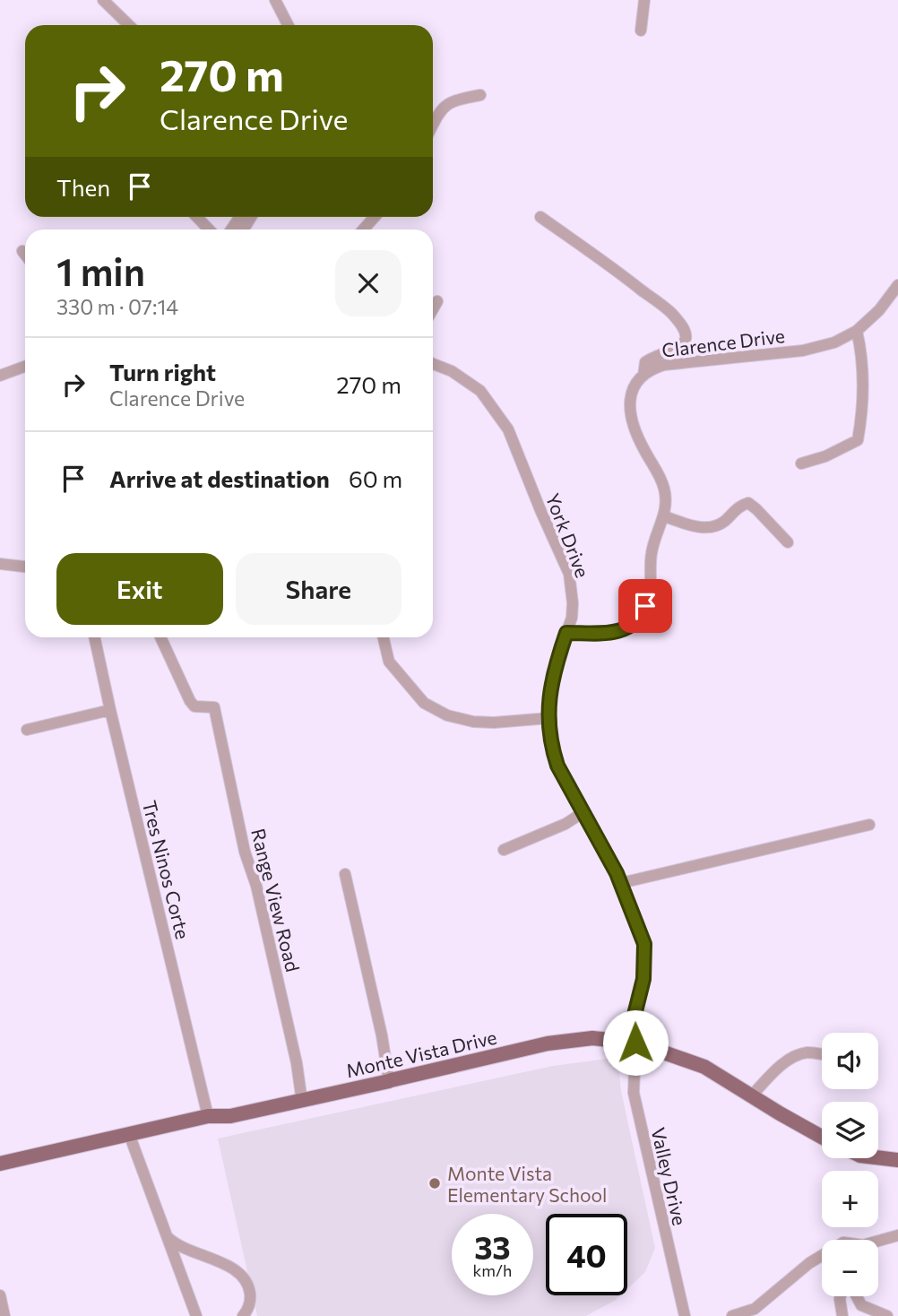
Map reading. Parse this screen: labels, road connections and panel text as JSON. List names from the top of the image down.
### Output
{
  "streets": {
    "main road": ["Monte Vista Drive"],
    "street": [
      "Clarence Drive",
      "York Drive",
      "Tres Ninos Corte",
      "Range View Road",
      "Valley Drive"
    ]
  },
  "crossings": [
    ["Clarence Drive", "York Drive"],
    ["York Drive", "Monte Vista Drive"],
    ["York Drive", "Valley Drive"],
    ["Tres Ninos Corte", "Monte Vista Drive"],
    ["Range View Road", "Monte Vista Drive"],
    ["Monte Vista Drive", "Valley Drive"]
  ],
  "places": ["Monte Vista Elementary School"],
  "page": {
    "turn": ["270 m", "Clarence Drive"],
    "then": "Then",
    "heading": ["1 min", "330 m · 07:14"],
    "list": [
      {
        "name": "Turn right",
        "note": "Clarence Drive",
        "value": "270 m"
      },
      {
        "name": "Arrive at destination",
        "value": "60 m"
      }
    ],
    "buttons": ["Exit", "Share"],
    "map_buttons": ["+", "−"],
    "speed": "33 km/h",
    "limit": "40"
  }
}
